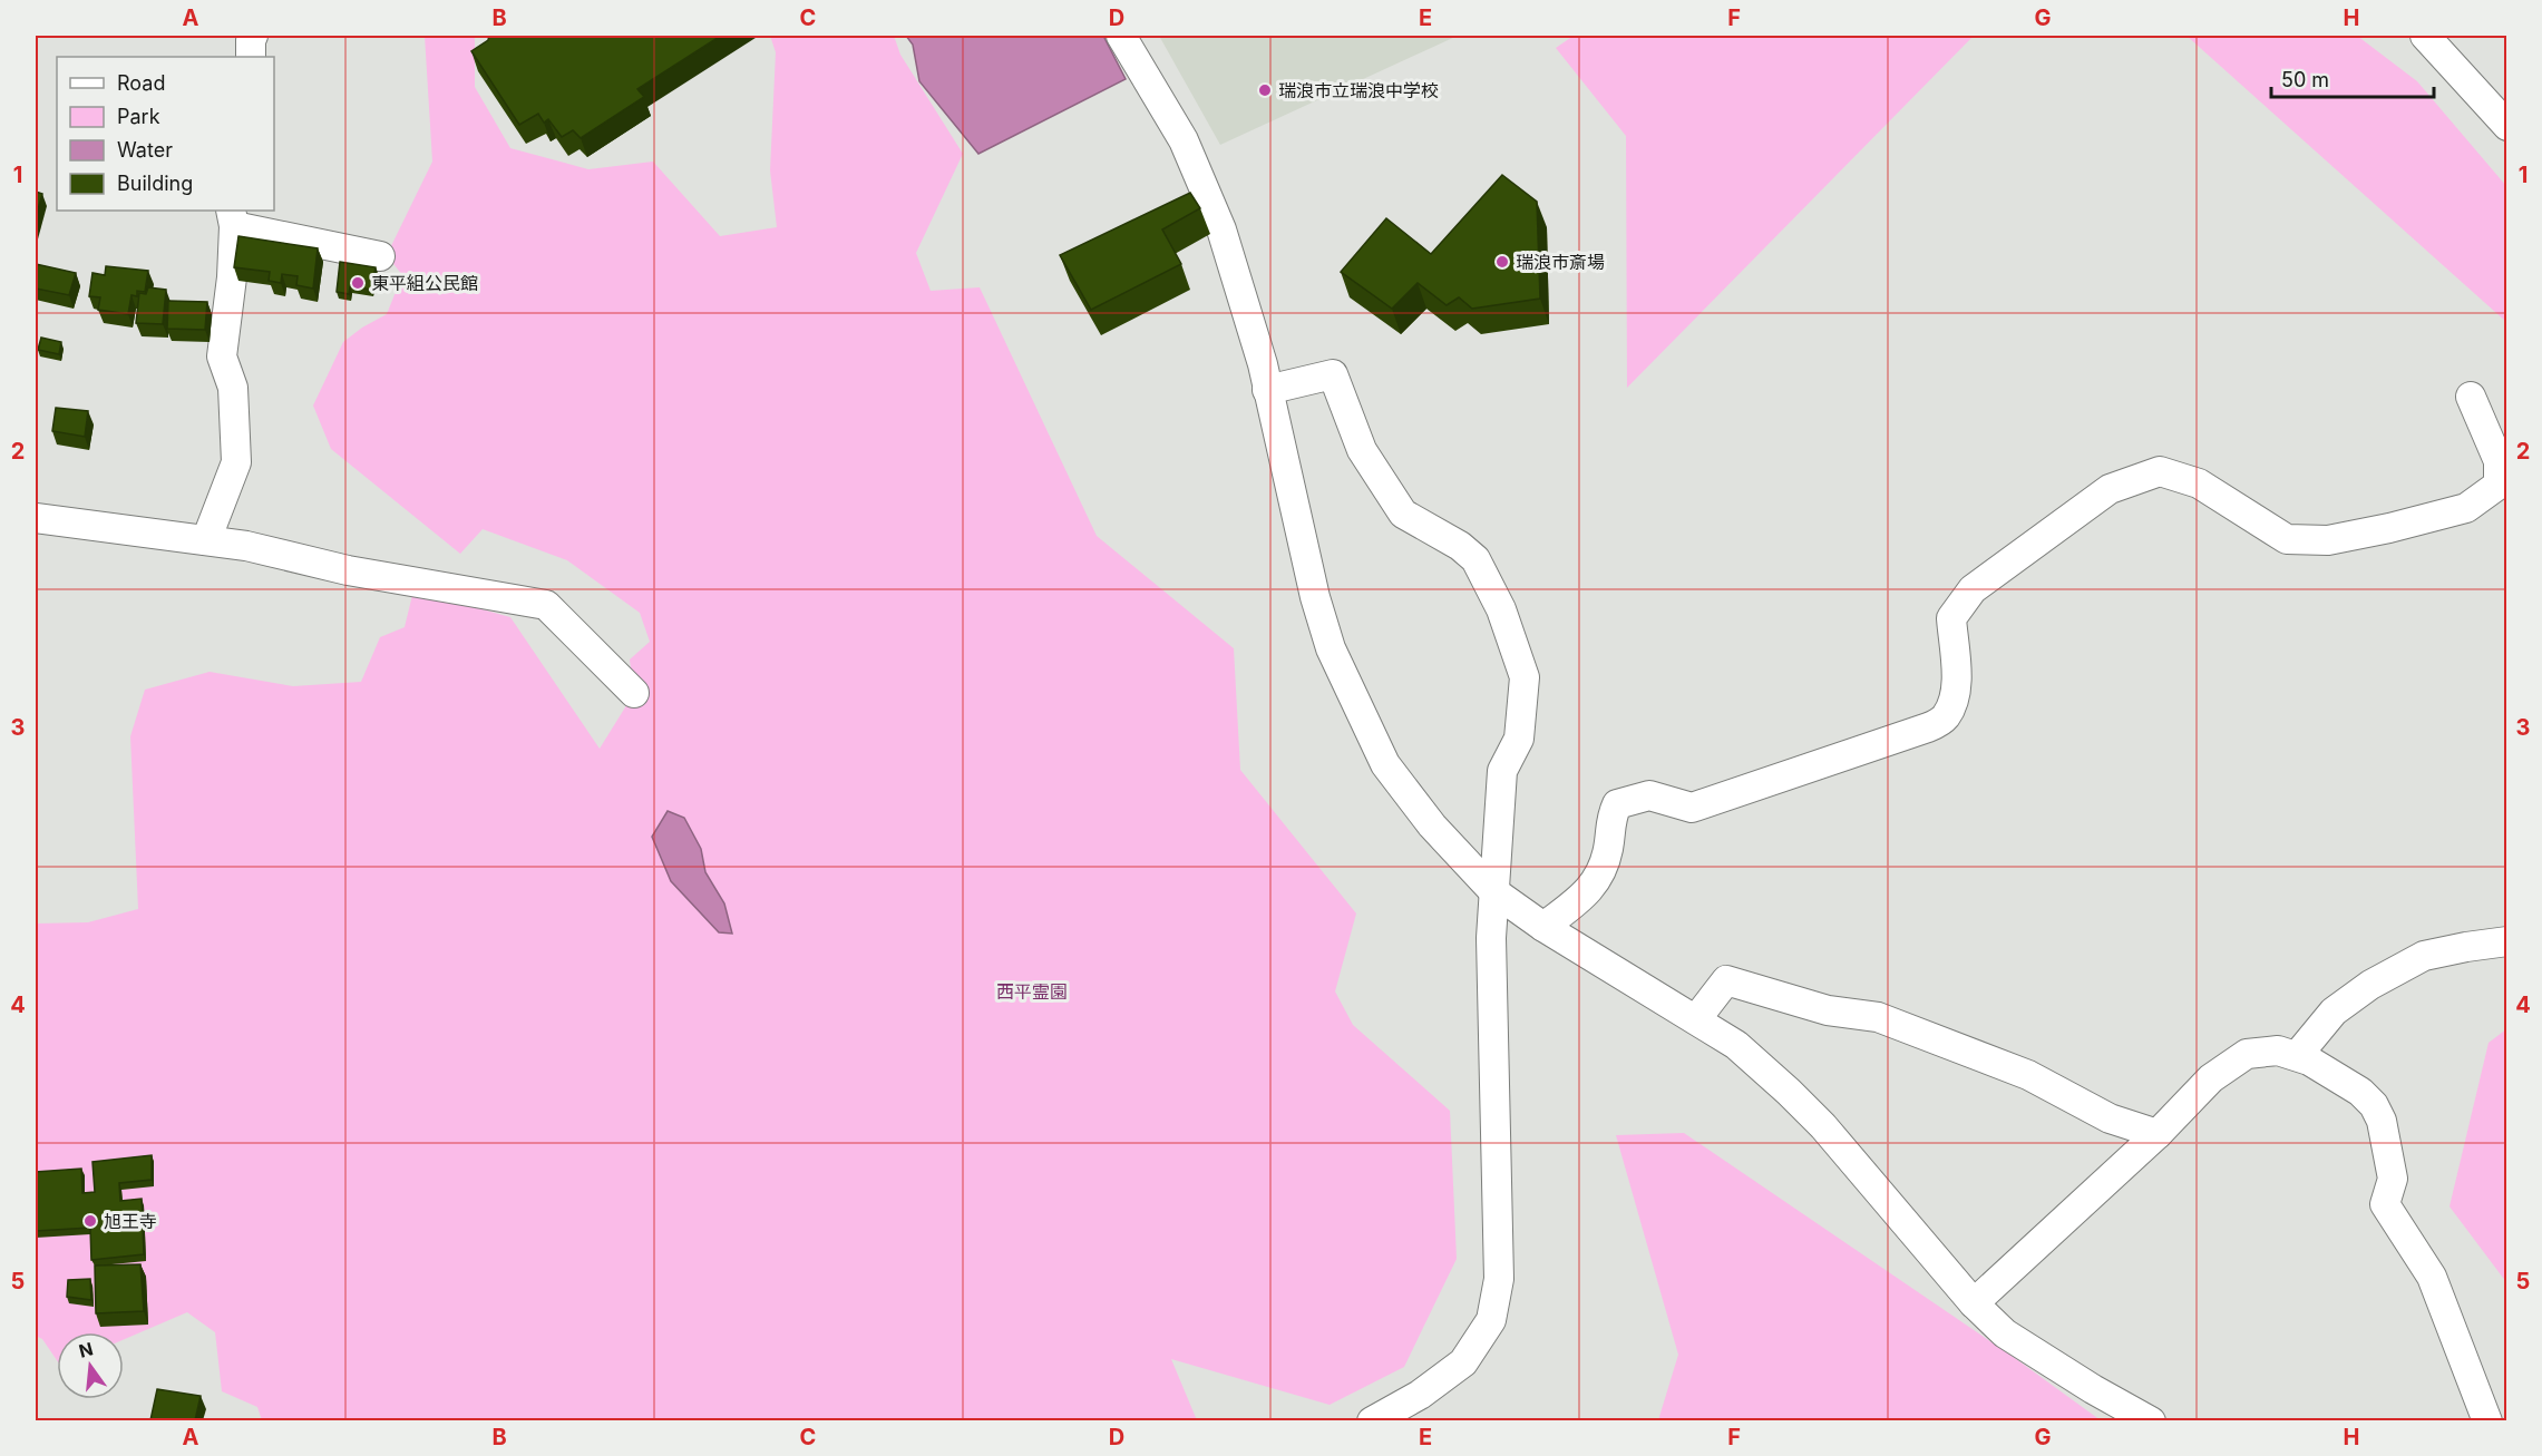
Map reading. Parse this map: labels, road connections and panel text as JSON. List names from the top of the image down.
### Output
{
  "parks": ["西平霊園"],
  "places": [
    "瑞浪市立瑞浪中学校",
    "瑞浪市斎場",
    "東平組公民館",
    "旭王寺"
  ],
  "legend": [
    "Road",
    "Park",
    "Water",
    "Building"
  ],
  "scale_bar": "50 m",
  "north": "top",
  "grid": {
    "columns": [
      "A",
      "B",
      "C",
      "D",
      "E",
      "F",
      "G",
      "H"
    ],
    "rows": [
      "1",
      "2",
      "3",
      "4",
      "5"
    ]
  }
}
